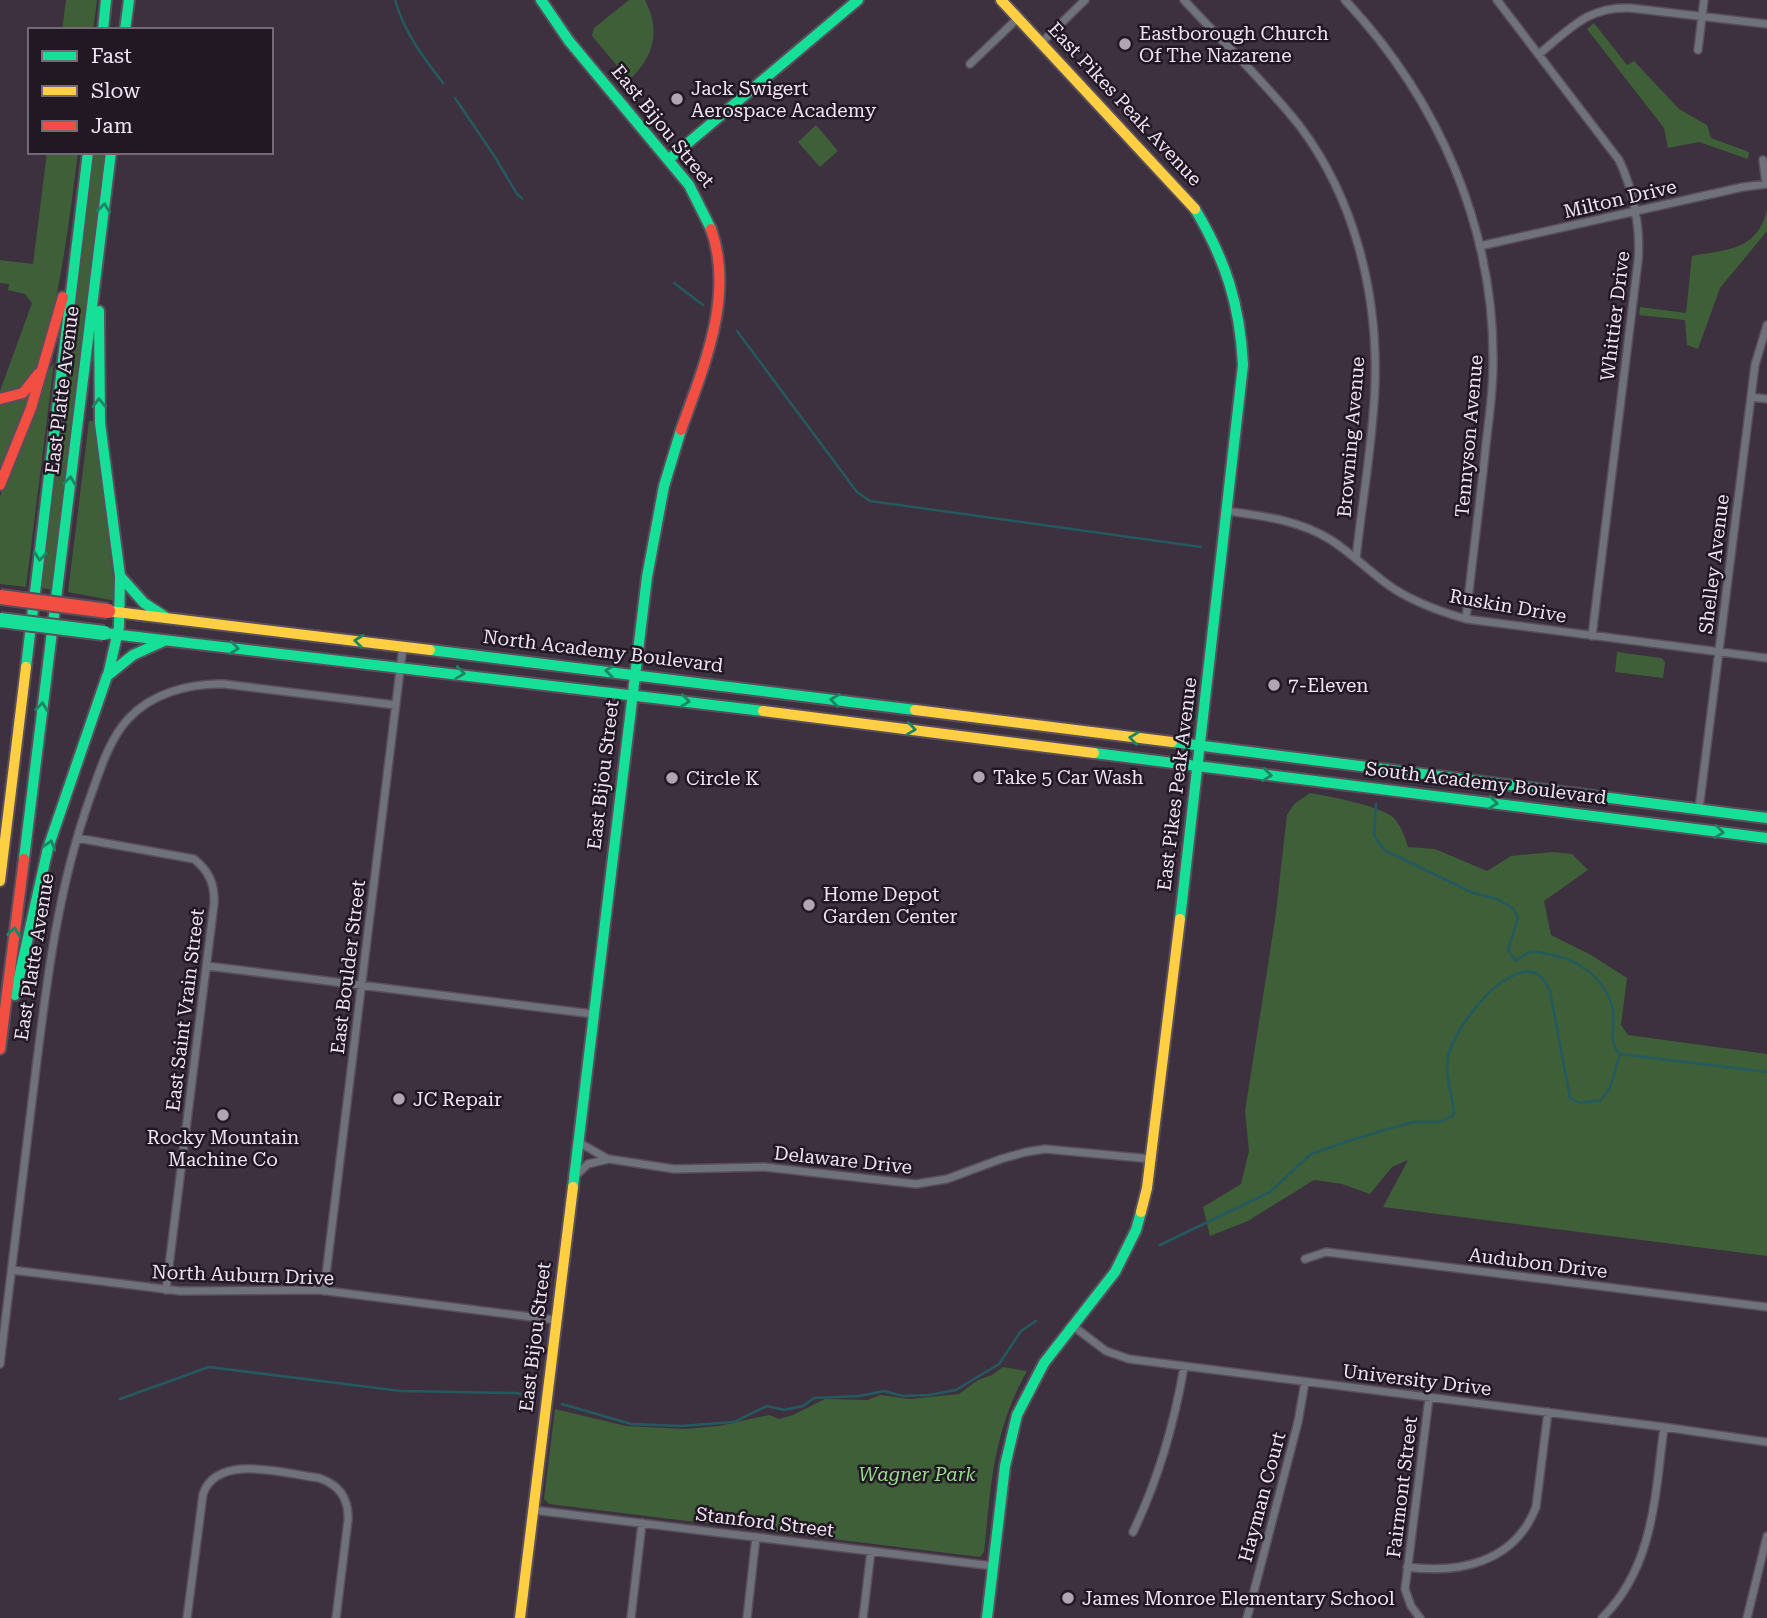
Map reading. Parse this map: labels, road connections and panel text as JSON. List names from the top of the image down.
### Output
{
  "streets": {
    "main road": [
      "East Pikes Peak Avenue",
      "East Bijou Street",
      "East Platte Avenue",
      "North Academy Boulevard",
      "South Academy Boulevard"
    ],
    "street": [
      "Milton Drive",
      "Whittier Drive",
      "Tennyson Avenue",
      "Browning Avenue",
      "Shelley Avenue",
      "Ruskin Drive",
      "East Boulder Street",
      "East Saint Vrain Street",
      "Delaware Drive",
      "Audubon Drive",
      "North Auburn Drive",
      "University Drive",
      "Fairmont Street",
      "Hayman Court",
      "Stanford Street"
    ]
  },
  "crossings": [
    ["East Pikes Peak Avenue", "Ruskin Drive"],
    ["East Pikes Peak Avenue", "North Academy Boulevard"],
    ["East Pikes Peak Avenue", "South Academy Boulevard"],
    ["East Pikes Peak Avenue", "Delaware Drive"],
    ["East Pikes Peak Avenue", "University Drive"],
    ["East Pikes Peak Avenue", "Stanford Street"],
    ["East Bijou Street", "North Academy Boulevard"],
    ["East Bijou Street", "Delaware Drive"],
    ["East Bijou Street", "North Auburn Drive"],
    ["East Bijou Street", "Stanford Street"],
    ["Milton Drive", "Whittier Drive"],
    ["Milton Drive", "Tennyson Avenue"],
    ["Whittier Drive", "Ruskin Drive"],
    ["East Platte Avenue", "East Boulder Street"],
    ["East Platte Avenue", "East Saint Vrain Street"],
    ["East Platte Avenue", "North Auburn Drive"],
    ["Tennyson Avenue", "Ruskin Drive"],
    ["Browning Avenue", "Ruskin Drive"],
    ["Shelley Avenue", "Ruskin Drive"],
    ["Shelley Avenue", "South Academy Boulevard"],
    ["North Academy Boulevard", "South Academy Boulevard"],
    ["North Academy Boulevard", "East Boulder Street"],
    ["East Boulder Street", "North Auburn Drive"],
    ["East Saint Vrain Street", "North Auburn Drive"],
    ["University Drive", "Fairmont Street"],
    ["University Drive", "Hayman Court"]
  ],
  "parks": ["Wagner Park"],
  "places": [
    "Eastborough Church Of The Nazarene",
    "Jack Swigert Aerospace Academy",
    "7-Eleven",
    "Take 5 Car Wash",
    "Circle K",
    "Home Depot Garden Center",
    "JC Repair",
    "Rocky Mountain Machine Co",
    "James Monroe Elementary School"
  ],
  "legend": ["Fast", "Slow", "Jam"]
}
